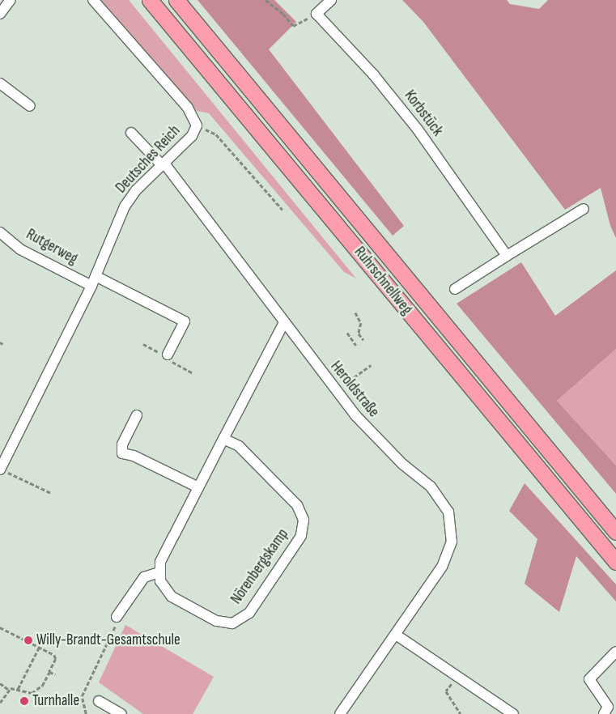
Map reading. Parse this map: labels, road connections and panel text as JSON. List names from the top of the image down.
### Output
{
  "streets": {
    "highway": ["Ruhrschnellweg"],
    "street": [
      "Korbstück",
      "Deutsches Reich",
      "Rutgerweg",
      "Heroldstraße",
      "Nörenbergskamp"
    ]
  },
  "crossings": [
    ["Deutsches Reich", "Rutgerweg"],
    ["Deutsches Reich", "Heroldstraße"]
  ],
  "places": ["Willy-Brandt-Gesamtschule", "Turnhalle"]
}
